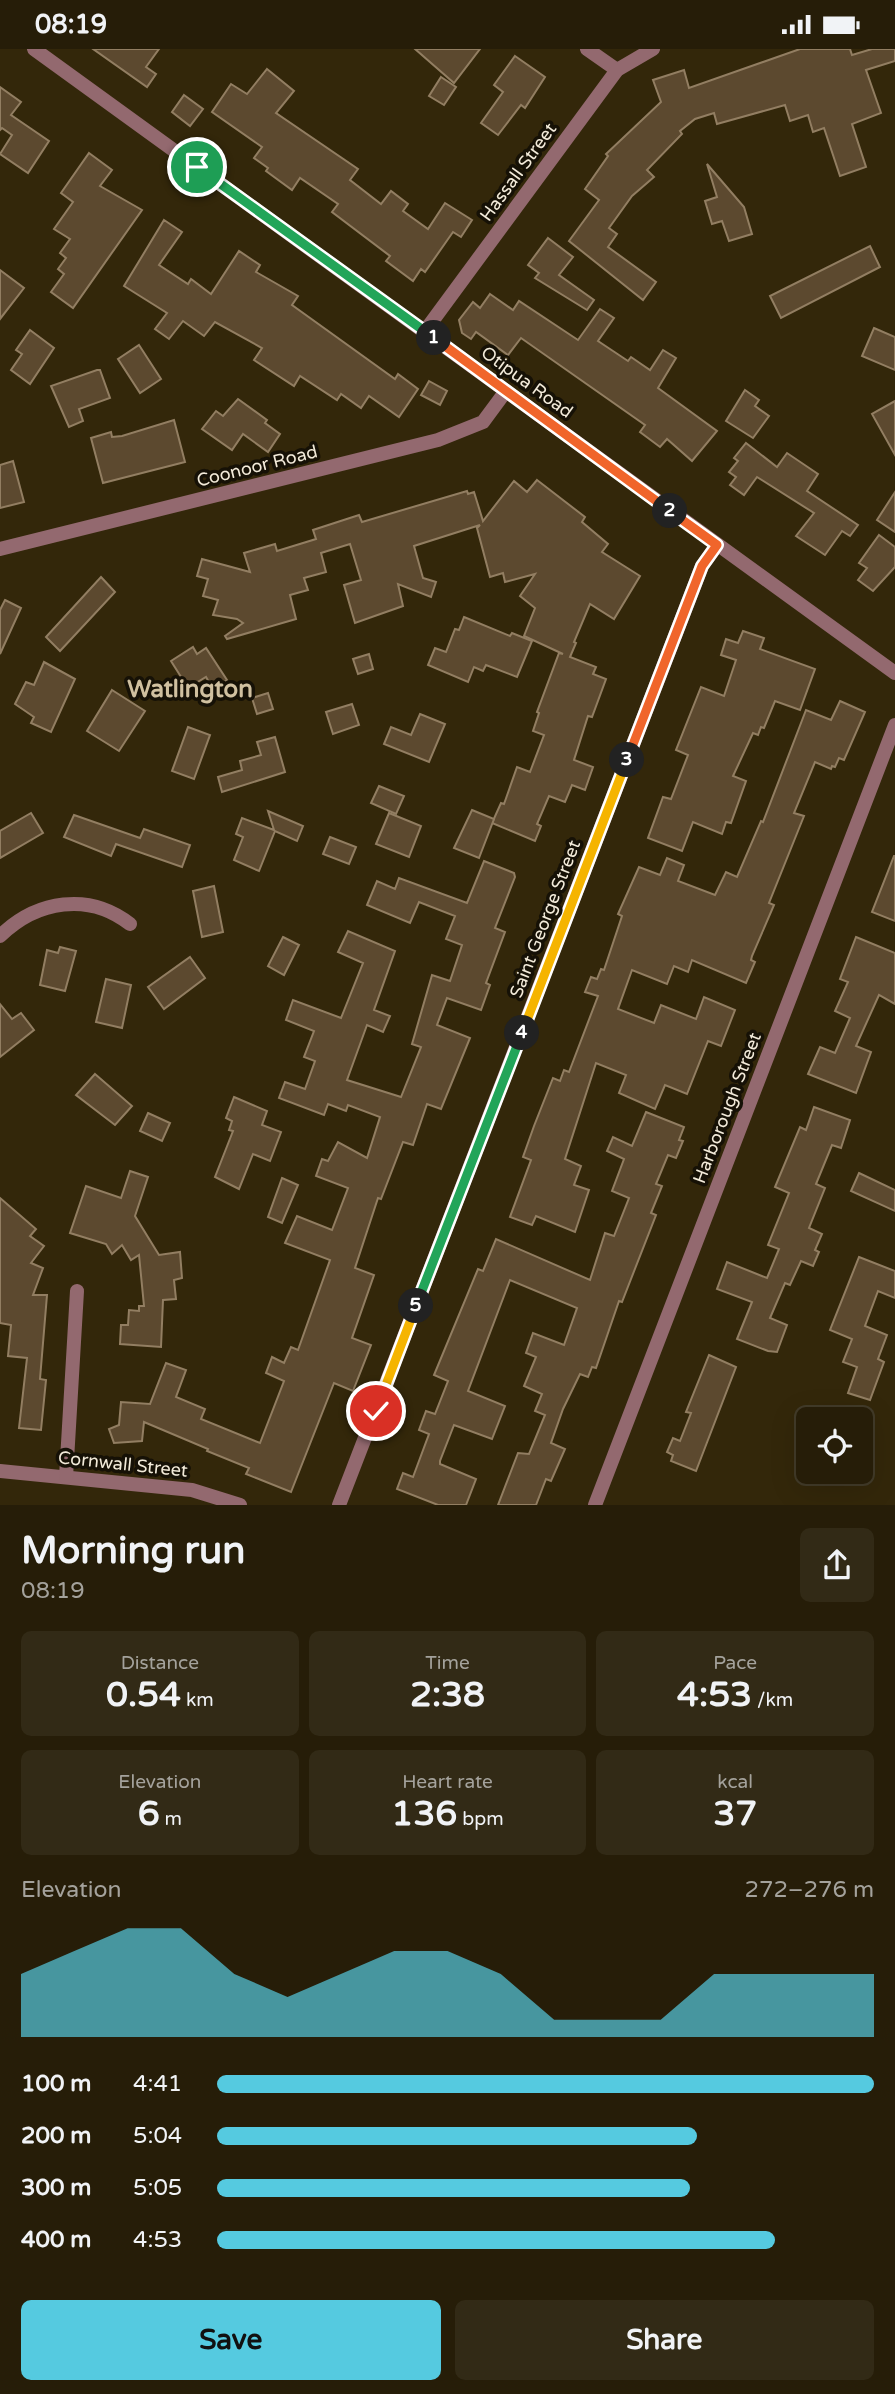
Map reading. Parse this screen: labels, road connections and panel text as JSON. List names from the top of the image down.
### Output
{
  "streets": {
    "street": [
      "Hassall Street",
      "Otipua Road",
      "Coonoor Road",
      "Saint George Street",
      "Harborough Street",
      "Cornwall Street"
    ]
  },
  "crossings": [
    ["Hassall Street", "Otipua Road"],
    ["Otipua Road", "Coonoor Road"],
    ["Otipua Road", "Saint George Street"]
  ],
  "districts": ["Watlington"],
  "page": {
    "status": "08:19",
    "pins": [
      "1",
      "2",
      "3",
      "4",
      "5"
    ],
    "heading": ["Morning run", "08:19"],
    "stats": [
      ["Distance", "0.54 km"],
      ["Time", "2:38"],
      ["Pace", "4:53 /km"],
      ["Elevation", "6 m"],
      ["Heart rate", "136 bpm"],
      ["kcal", "37"]
    ],
    "chart": ["Elevation", "272–276 m"],
    "list": [
      {
        "name": "100 m",
        "note": "4:41"
      },
      {
        "name": "200 m",
        "note": "5:04"
      },
      {
        "name": "300 m",
        "note": "5:05"
      },
      {
        "name": "400 m",
        "note": "4:53"
      }
    ],
    "buttons": ["Save", "Share"]
  }
}
